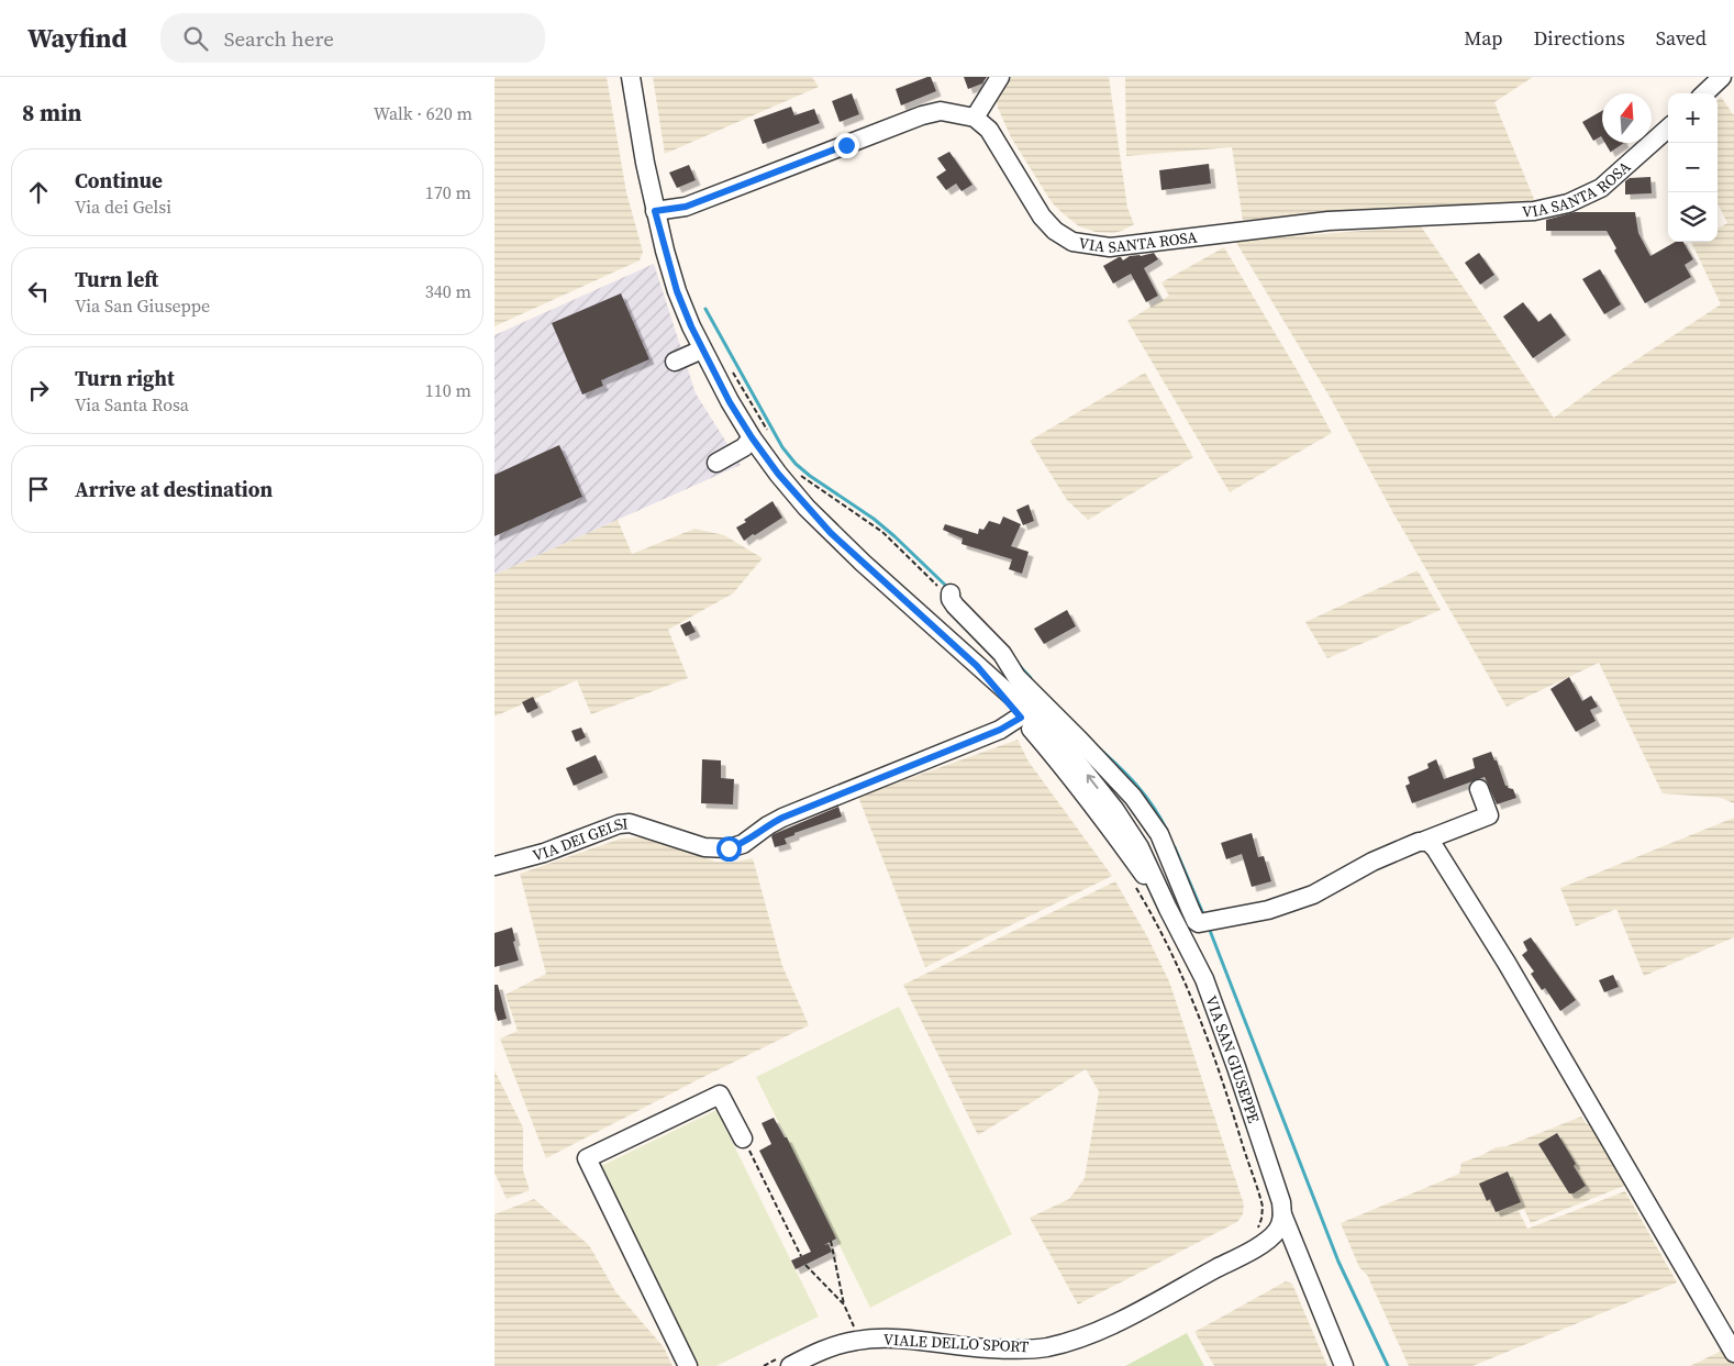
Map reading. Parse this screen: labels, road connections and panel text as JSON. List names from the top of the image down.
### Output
{
  "streets": {
    "street": [
      "VIA SANTA ROSA",
      "VIA DEI GELSI",
      "VIA SAN GIUSEPPE",
      "VIALE DELLO SPORT"
    ]
  },
  "crossings": [
    ["VIA DEI GELSI", "VIA SAN GIUSEPPE"],
    ["VIA SAN GIUSEPPE", "VIALE DELLO SPORT"]
  ],
  "north": "top",
  "page": {
    "header": "Wayfind",
    "search": "Search here",
    "nav": ["Map", "Directions", "Saved"],
    "heading": ["8 min", "Walk · 620 m"],
    "map_buttons": ["+", "−"],
    "list": [
      ["Continue", "Via dei Gelsi", "170 m"],
      ["Turn left", "Via San Giuseppe", "340 m"],
      ["Turn right", "Via Santa Rosa", "110 m"],
      "Arrive at destination"
    ]
  }
}
